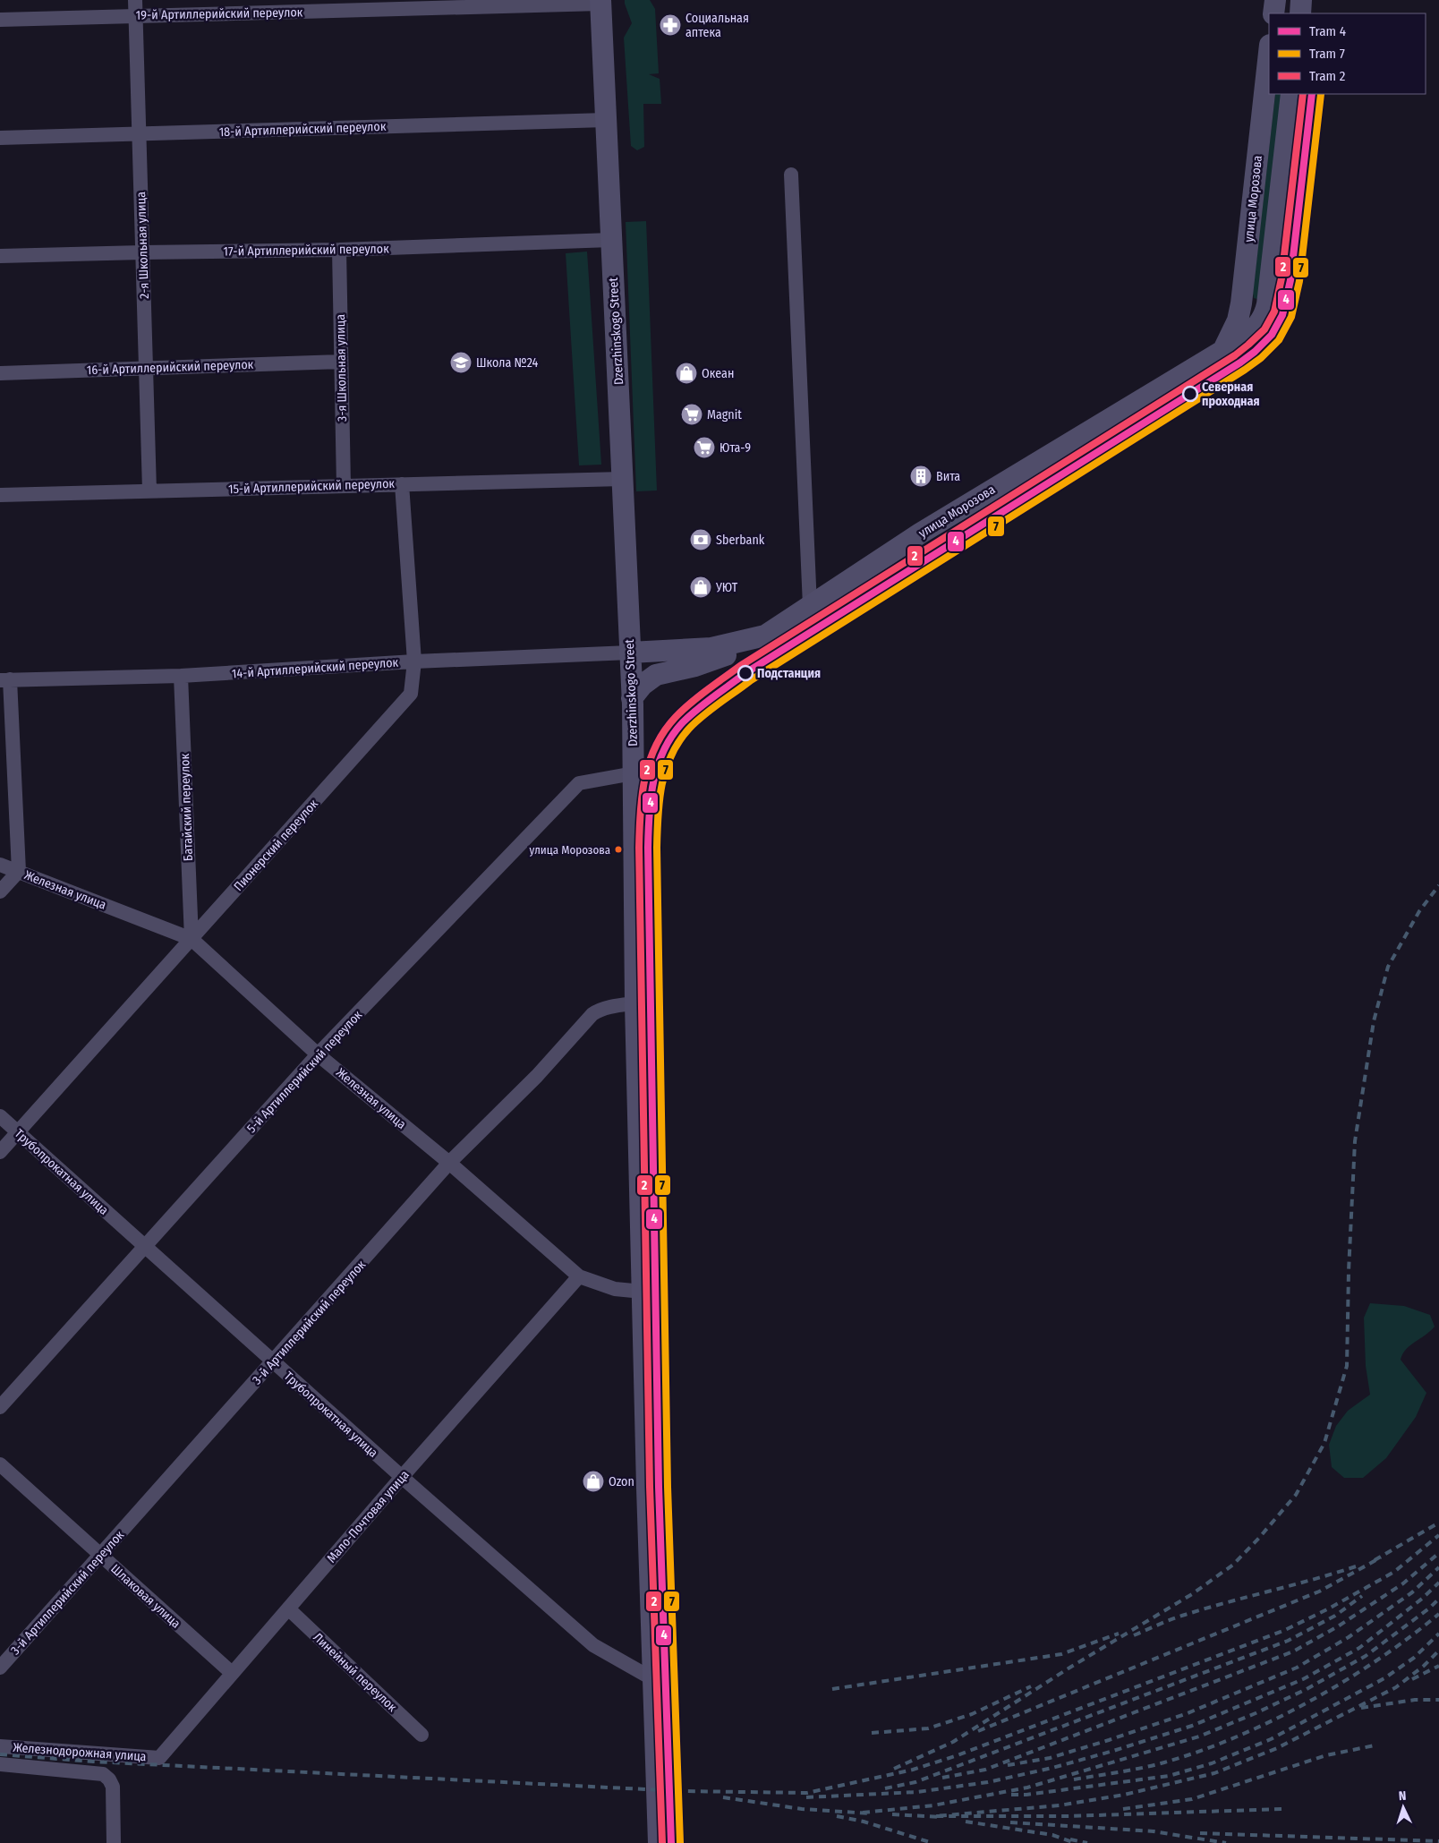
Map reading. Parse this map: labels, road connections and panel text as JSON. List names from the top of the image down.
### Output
{
  "streets": {
    "main road": ["улица Морозова", "Dzerzhinskogo Street"],
    "street": [
      "19-й Артиллерийский переулок",
      "18-й Артиллерийский переулок",
      "2-я Школьная улица",
      "17-й Артиллерийский переулок",
      "16-й Артиллерийский переулок",
      "3-я Школьная улица",
      "15-й Артиллерийский переулок",
      "14-й Артиллерийский переулок",
      "Батайский переулок",
      "Пионерский переулок",
      "Железная улица",
      "5-й Артиллерийский переулок",
      "Трубопрокатная улица",
      "3-й Артиллерийский переулок",
      "Мало-Почтовая улица",
      "Шлаковая улица",
      "Линейный переулок",
      "Железнодорожная улица"
    ]
  },
  "crossings": [
    ["19-й Артиллерийский переулок", "2-я Школьная улица"],
    ["19-й Артиллерийский переулок", "Dzerzhinskogo Street"],
    ["18-й Артиллерийский переулок", "2-я Школьная улица"],
    ["18-й Артиллерийский переулок", "Dzerzhinskogo Street"],
    ["улица Морозова", "Dzerzhinskogo Street"],
    ["улица Морозова", "14-й Артиллерийский переулок"],
    ["2-я Школьная улица", "17-й Артиллерийский переулок"],
    ["2-я Школьная улица", "16-й Артиллерийский переулок"],
    ["2-я Школьная улица", "15-й Артиллерийский переулок"],
    ["17-й Артиллерийский переулок", "Dzerzhinskogo Street"],
    ["17-й Артиллерийский переулок", "3-я Школьная улица"],
    ["Dzerzhinskogo Street", "15-й Артиллерийский переулок"],
    ["Dzerzhinskogo Street", "14-й Артиллерийский переулок"],
    ["Dzerzhinskogo Street", "Железная улица"],
    ["Dzerzhinskogo Street", "5-й Артиллерийский переулок"],
    ["Dzerzhinskogo Street", "Трубопрокатная улица"],
    ["Dzerzhinskogo Street", "3-й Артиллерийский переулок"],
    ["16-й Артиллерийский переулок", "3-я Школьная улица"],
    ["3-я Школьная улица", "15-й Артиллерийский переулок"],
    ["15-й Артиллерийский переулок", "Пионерский переулок"],
    ["14-й Артиллерийский переулок", "Батайский переулок"],
    ["14-й Артиллерийский переулок", "Пионерский переулок"],
    ["Батайский переулок", "Пионерский переулок"],
    ["Батайский переулок", "Железная улица"],
    ["Пионерский переулок", "Железная улица"],
    ["Пионерский переулок", "Трубопрокатная улица"],
    ["Железная улица", "5-й Артиллерийский переулок"],
    ["Железная улица", "3-й Артиллерийский переулок"],
    ["Железная улица", "Мало-Почтовая улица"],
    ["5-й Артиллерийский переулок", "Трубопрокатная улица"],
    ["Трубопрокатная улица", "3-й Артиллерийский переулок"],
    ["Трубопрокатная улица", "Мало-Почтовая улица"],
    ["3-й Артиллерийский переулок", "Шлаковая улица"],
    ["Мало-Почтовая улица", "Шлаковая улица"],
    ["Мало-Почтовая улица", "Линейный переулок"],
    ["Мало-Почтовая улица", "Железнодорожная улица"]
  ],
  "places": {
    "pharmacy": ["Социальная аптека"],
    "school or university": ["Школа №24"],
    "shop": ["Океан", "УЮТ", "Ozon"],
    "other": ["Северная проходная", "Подстанция", "улица Морозова"],
    "supermarket": ["Magnit", "Юта-9"],
    "building": ["Вита"],
    "bank": ["Sberbank"]
  },
  "lines": ["tram line 4", "tram line 7", "tram line 2"],
  "legend": ["Tram 4", "Tram 7", "Tram 2"],
  "north": "top"
}
